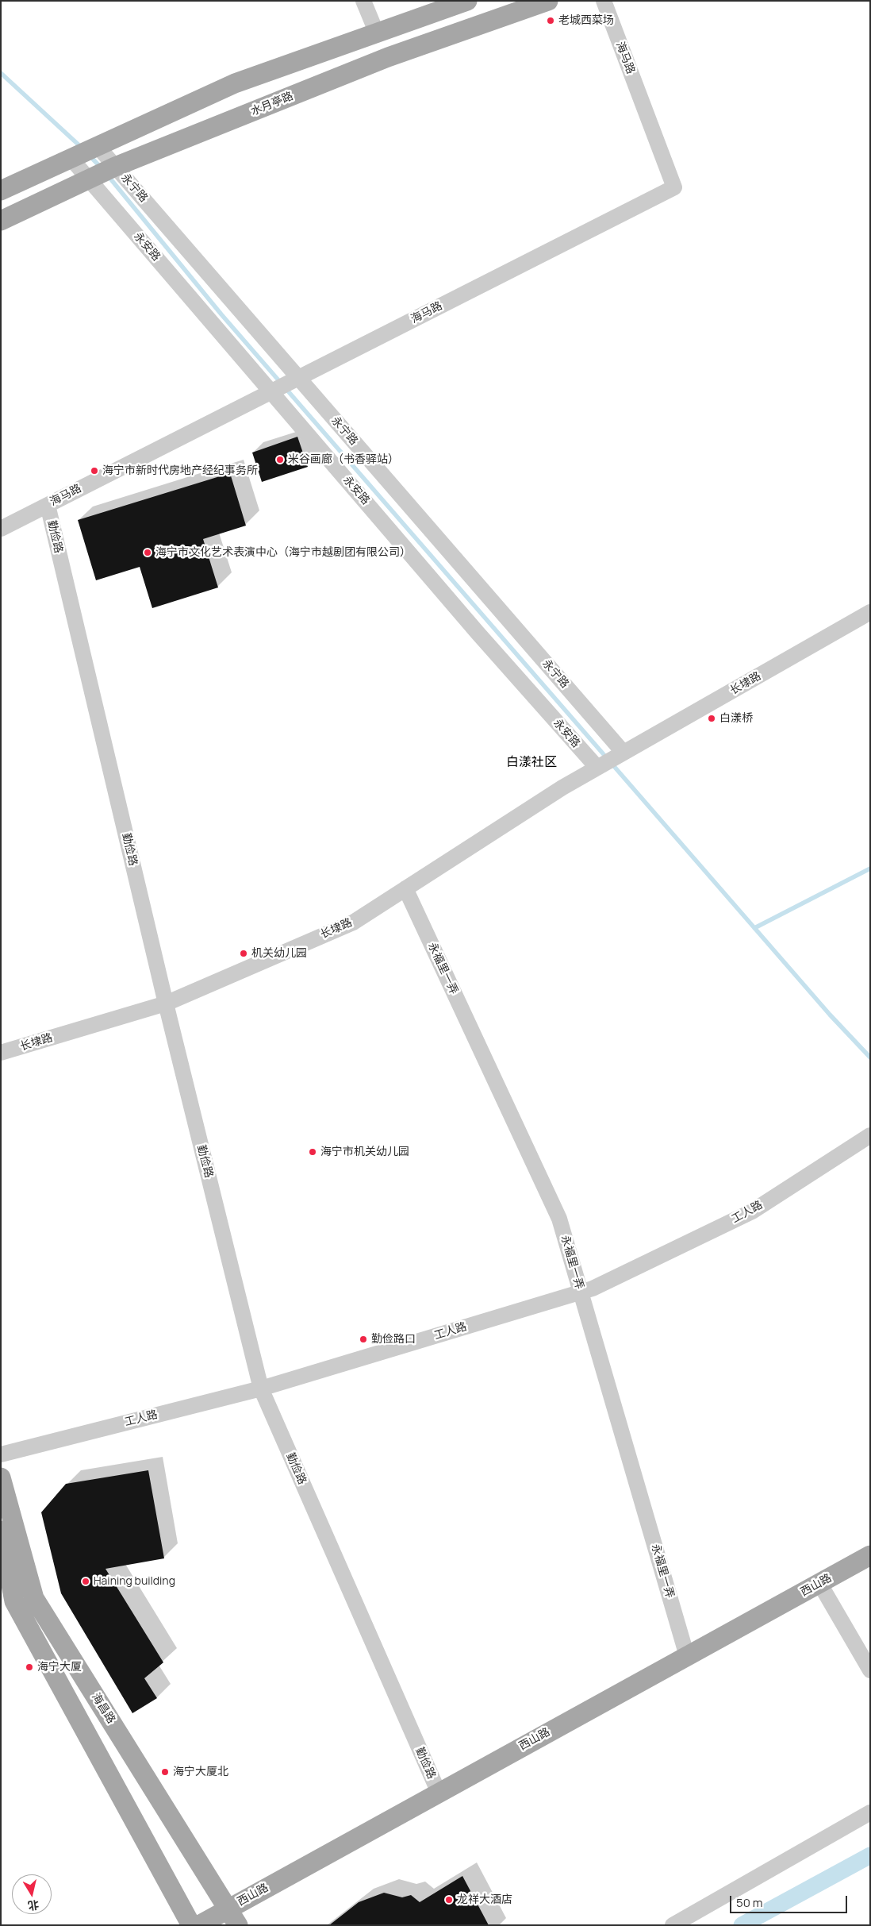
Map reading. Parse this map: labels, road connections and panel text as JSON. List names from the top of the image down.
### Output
{
  "streets": {
    "main road": ["水月亭路", "西山路", "海昌路"],
    "street": [
      "海马路",
      "永宁路",
      "永安路",
      "勤俭路",
      "长埭路",
      "永福里一弄",
      "工人路"
    ]
  },
  "crossings": [
    ["海马路", "永宁路"],
    ["海马路", "永安路"],
    ["海马路", "勤俭路"],
    ["水月亭路", "永宁路"],
    ["水月亭路", "永安路"],
    ["永宁路", "永安路"],
    ["永宁路", "长埭路"],
    ["永安路", "长埭路"],
    ["勤俭路", "长埭路"],
    ["勤俭路", "工人路"],
    ["勤俭路", "西山路"],
    ["长埭路", "永福里一弄"],
    ["永福里一弄", "工人路"],
    ["永福里一弄", "西山路"],
    ["西山路", "海昌路"]
  ],
  "districts": ["白漾社区"],
  "places": [
    "老城西菜场",
    "米谷画廊（书香驿站）",
    "海宁市新时代房地产经纪事务所",
    "海宁市文化艺术表演中心（海宁市越剧团有限公司）",
    "白漾桥",
    "机关幼儿园",
    "海宁市机关幼儿园",
    "勤俭路口",
    "Haining building",
    "海宁大厦",
    "海宁大厦北",
    "龙祥大酒店"
  ],
  "scale_bar": "50 m",
  "north": "bottom"
}
